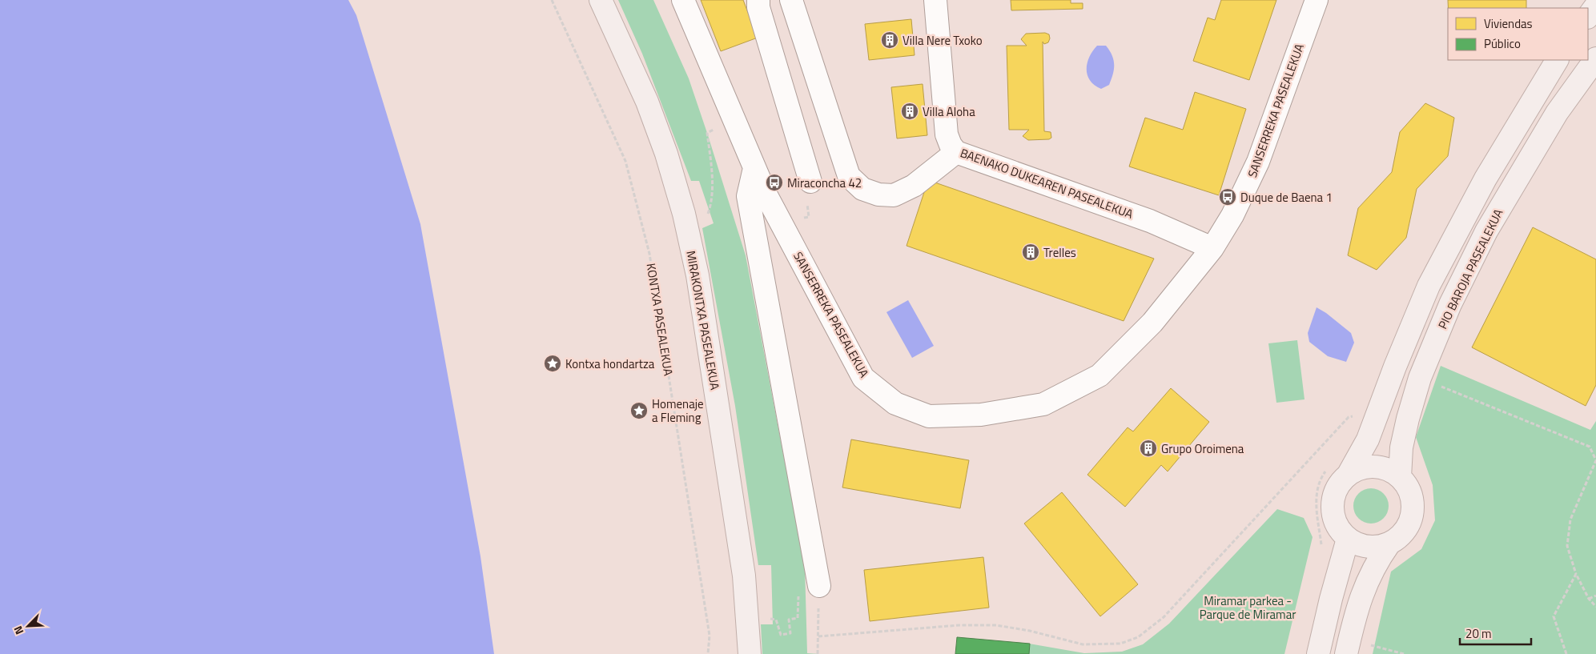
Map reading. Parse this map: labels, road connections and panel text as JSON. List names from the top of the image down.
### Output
{
  "streets": {
    "main road": ["PIO BAROJA PASEALEKUA", "MIRAKONTXA PASEALEKUA"],
    "street": ["SANSERREKA PASEALEKUA", "BAENAKO DUKEAREN PASEALEKUA"],
    "path": ["KONTXA PASEALEKUA"]
  },
  "crossings": [
    ["SANSERREKA PASEALEKUA", "BAENAKO DUKEAREN PASEALEKUA"]
  ],
  "parks": ["Miramar parkea - Parque de Miramar"],
  "places": {
    "building": [
      "Villa Nere Txoko",
      "Villa Aloha",
      "Trelles",
      "Grupo Oroimena"
    ],
    "bus stop": ["Miraconcha 42", "Duque de Baena 1"],
    "place": ["Kontxa hondartza", "Homenaje a Fleming"]
  },
  "legend": ["Viviendas", "Público"],
  "scale_bar": "20 m",
  "north": "bottom left"
}
